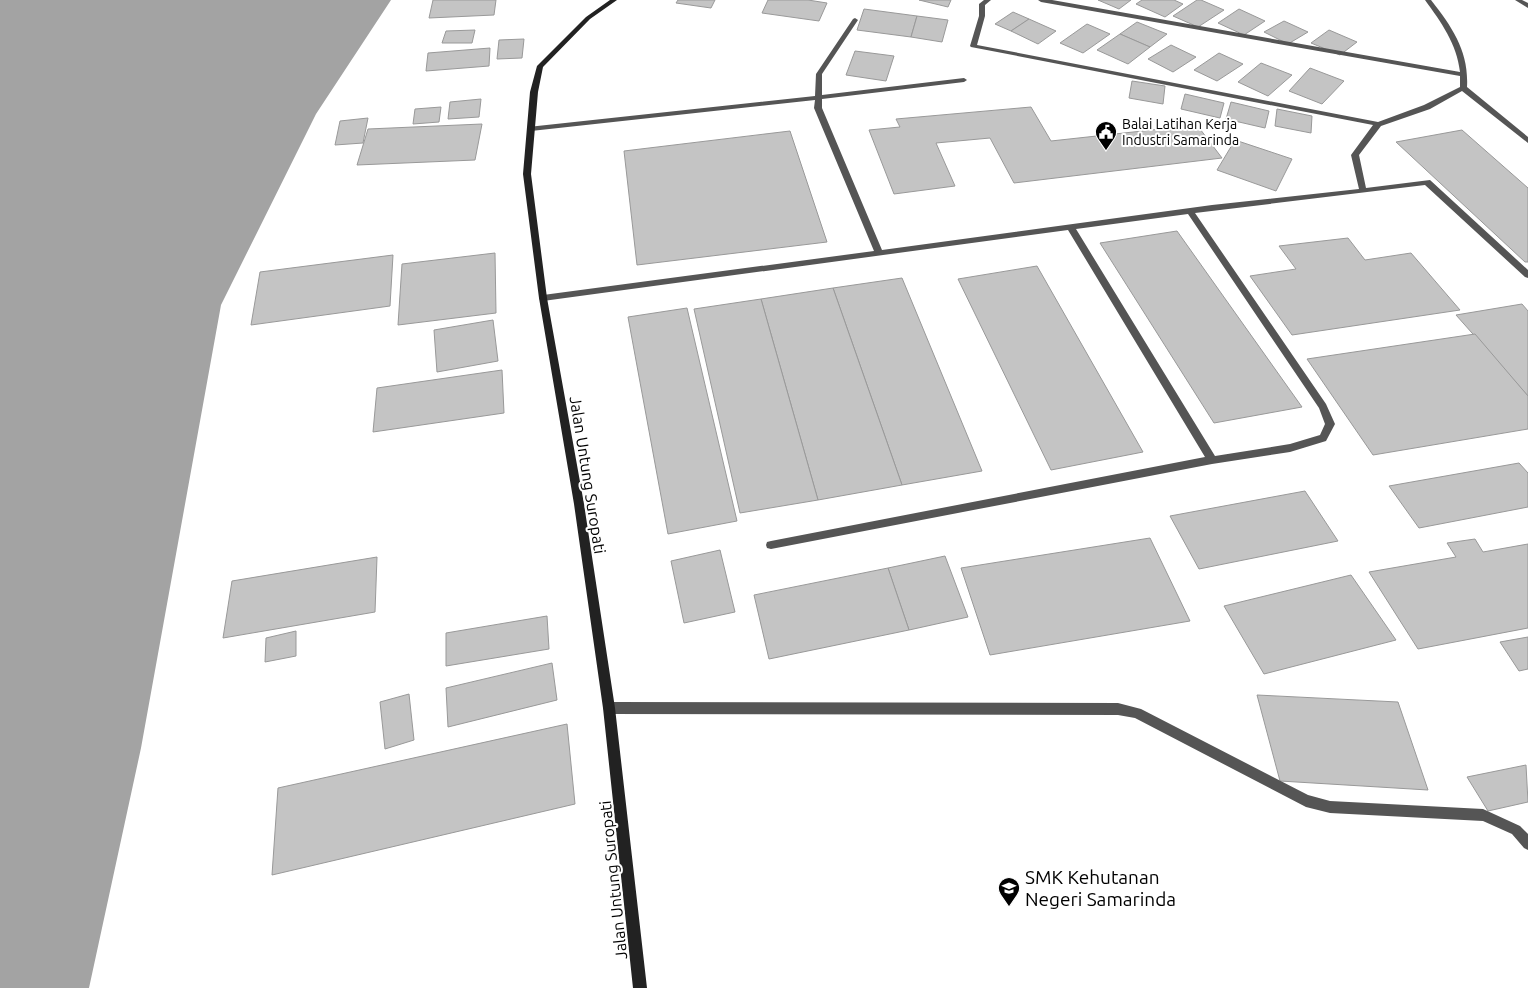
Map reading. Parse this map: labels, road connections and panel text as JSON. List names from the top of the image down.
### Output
{
  "streets": {
    "main road": ["Jalan Untung Suropati"]
  },
  "places": {
    "public building": ["Balai Latihan Kerja Industri Samarinda"],
    "school or university": ["SMK Kehutanan Negeri Samarinda"]
  }
}
